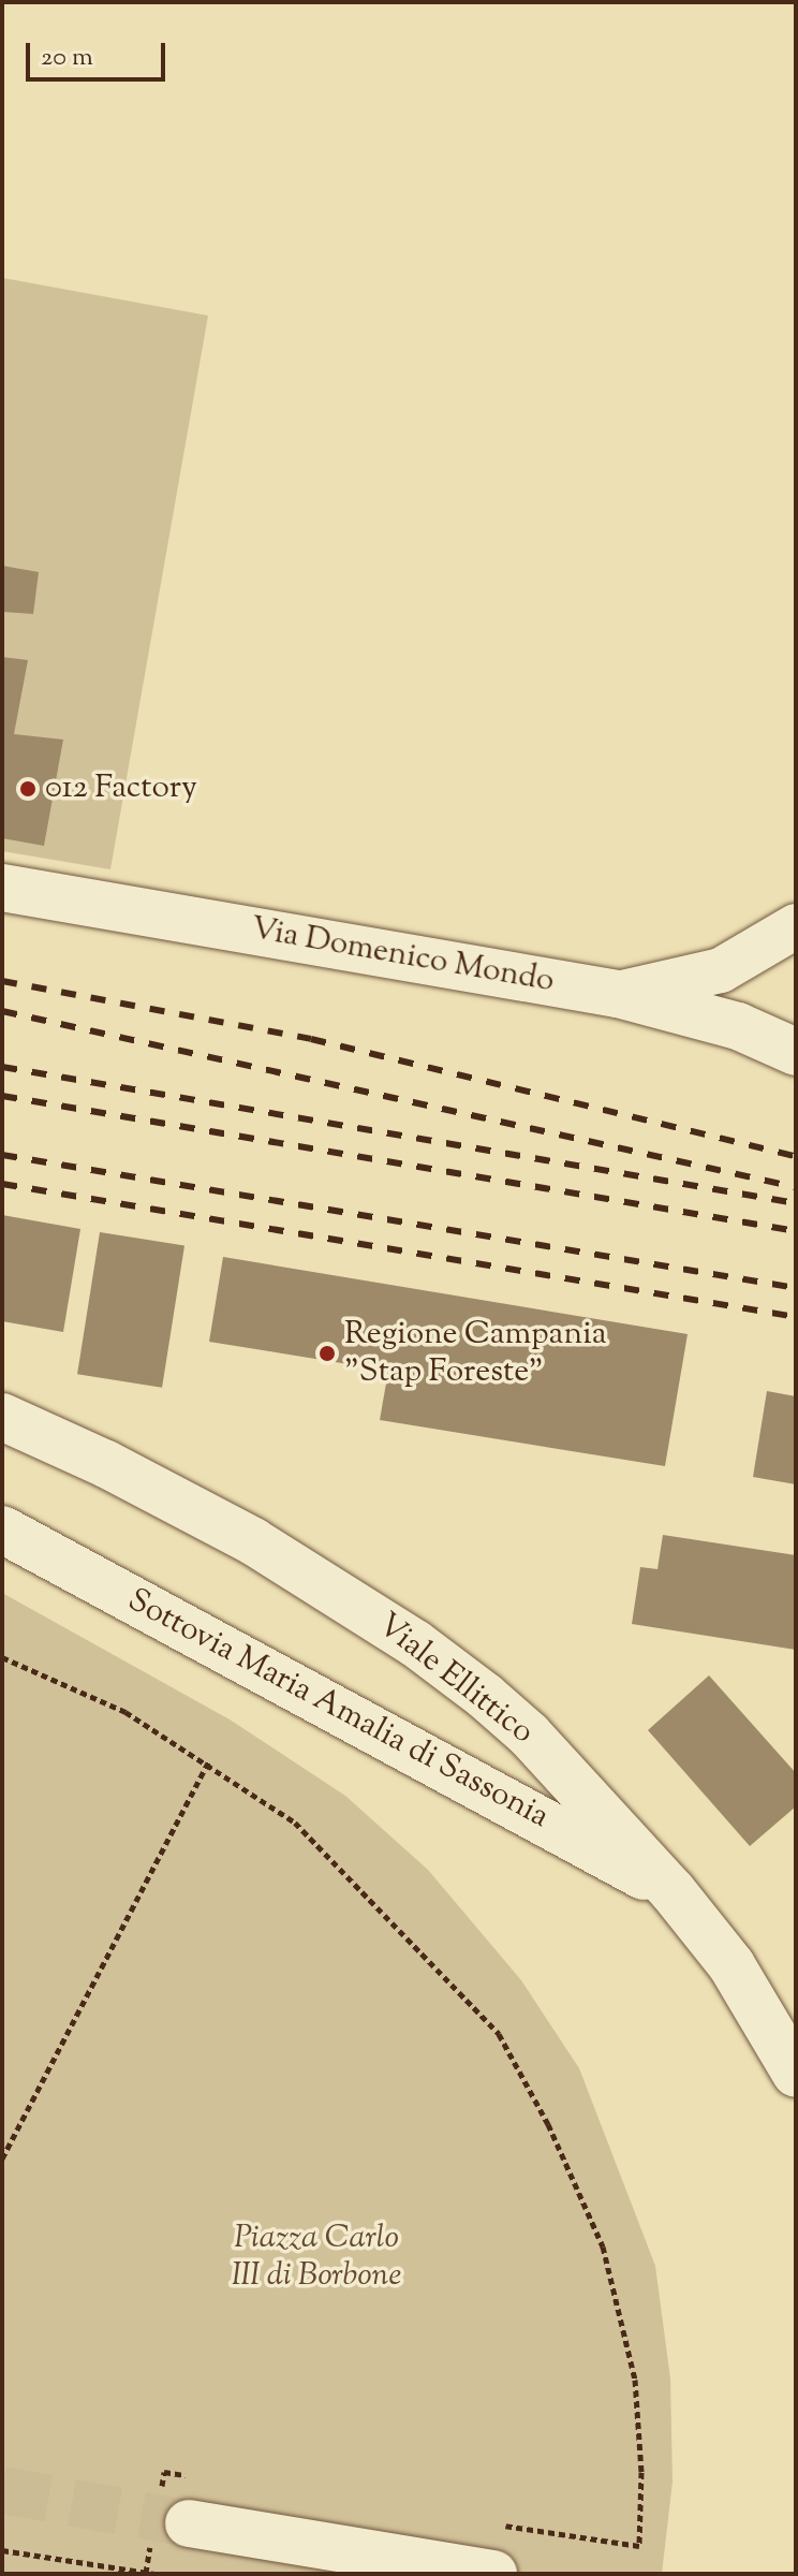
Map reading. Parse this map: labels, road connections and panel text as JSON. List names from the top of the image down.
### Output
{
  "streets": {
    "main road": ["Via Domenico Mondo", "Viale Ellittico", "Sottovia Maria Amalia di Sassonia"]
  },
  "crossings": [
    ["Viale Ellittico", "Sottovia Maria Amalia di Sassonia"]
  ],
  "parks": ["Piazza Carlo III di Borbone"],
  "places": ["012 Factory", "Regione Campania \"Stap Foreste\""],
  "scale_bar": "20 m"
}
